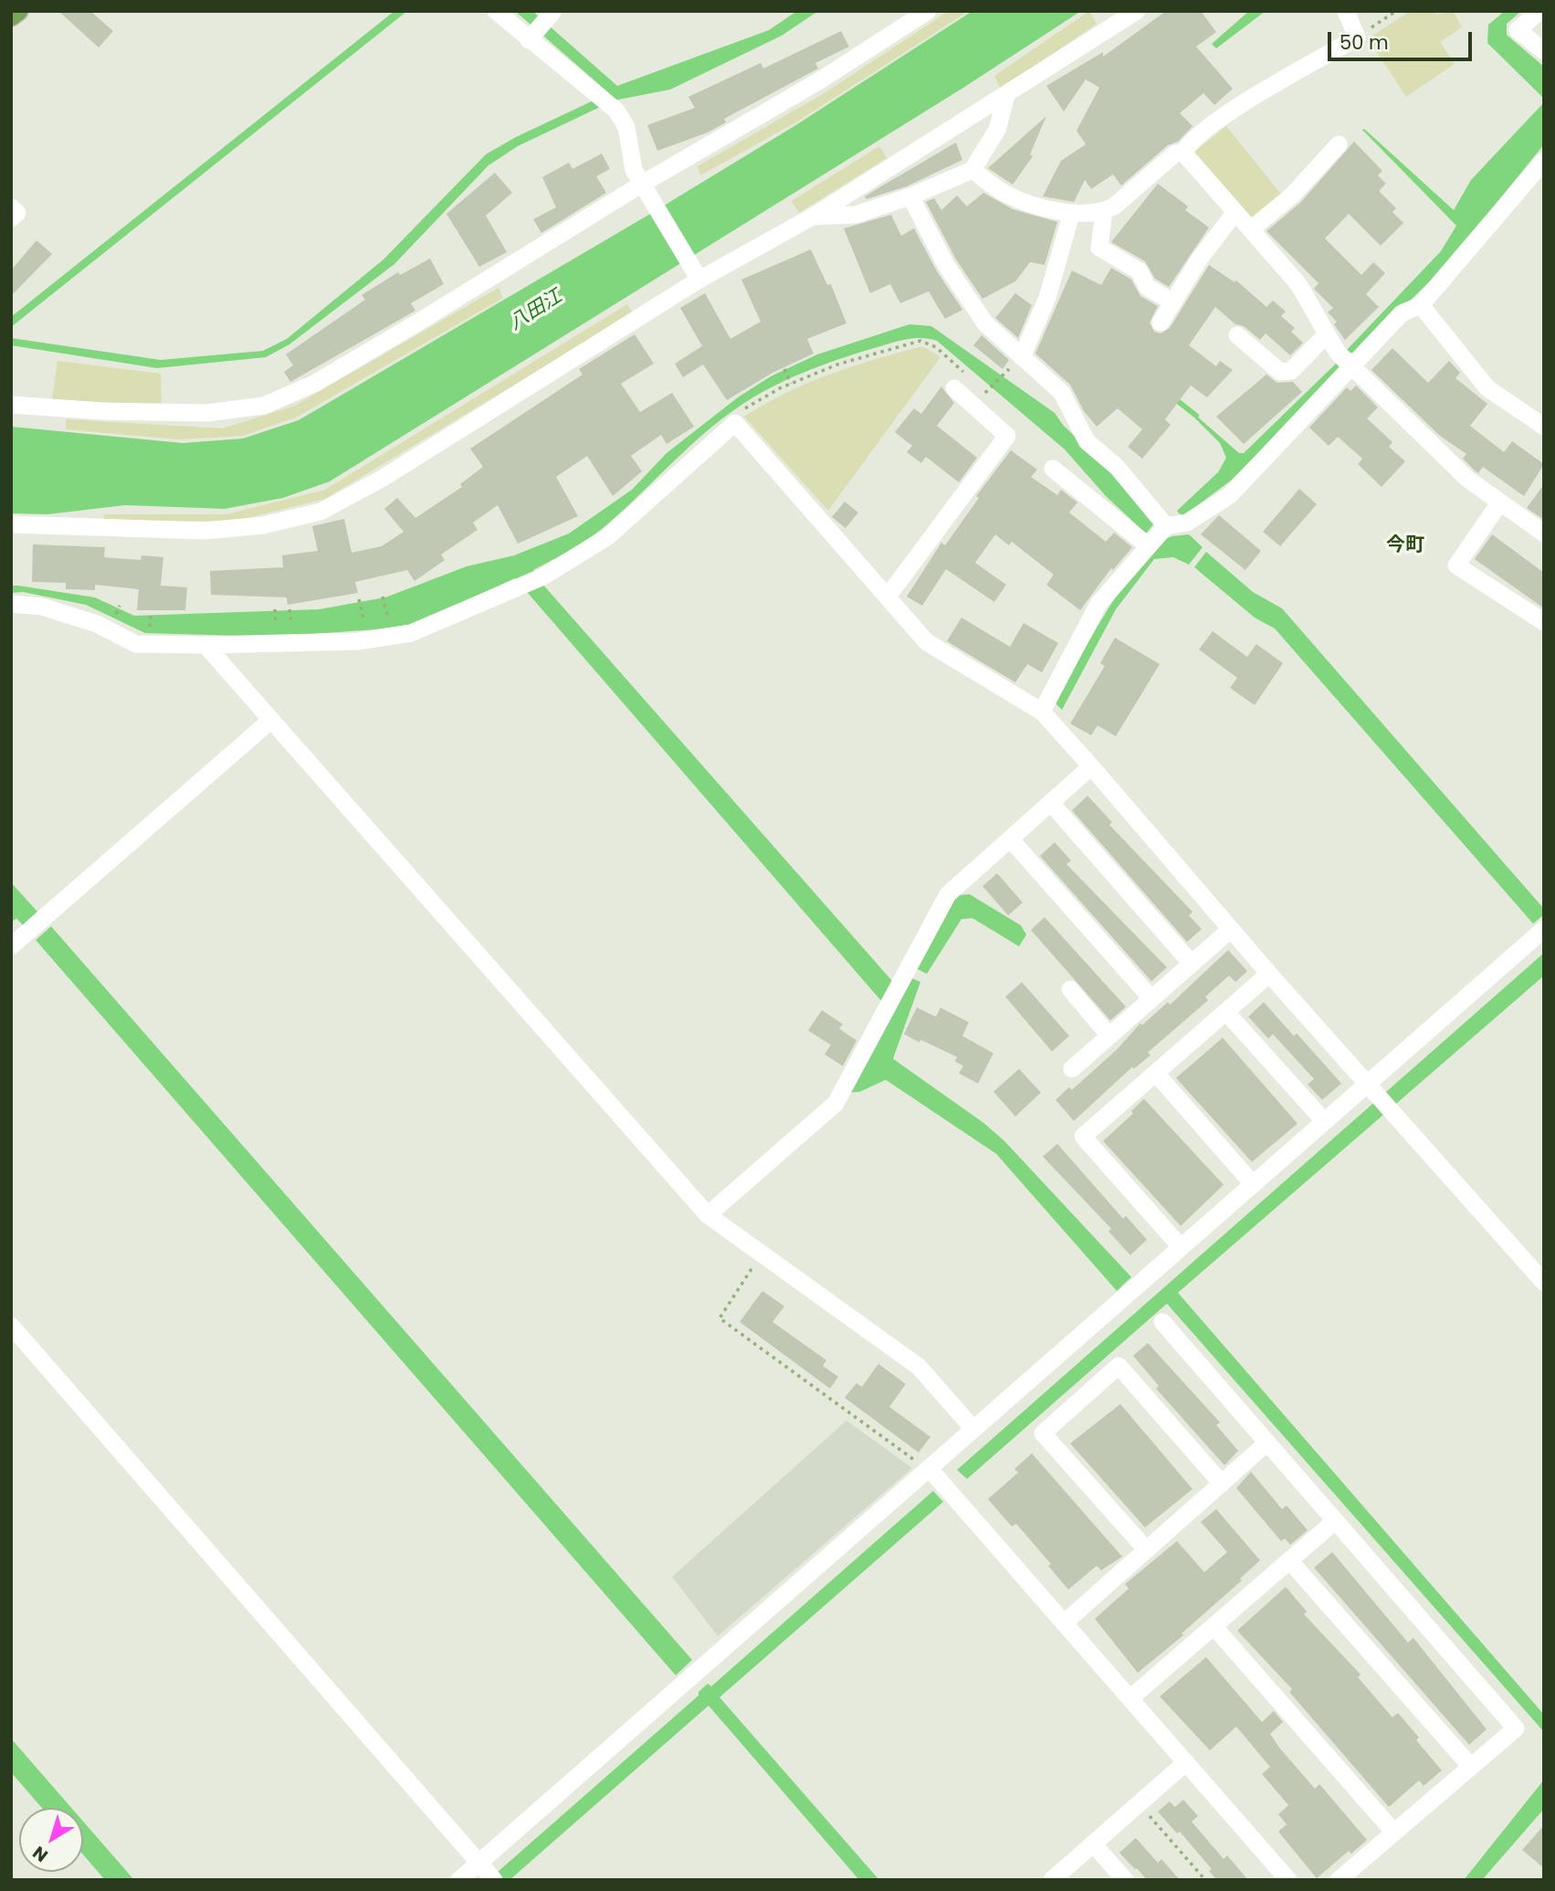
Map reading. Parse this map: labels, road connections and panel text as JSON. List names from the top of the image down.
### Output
{
  "districts": ["今町"],
  "water": ["八田江"],
  "scale_bar": "50 m",
  "north": "bottom left"
}
